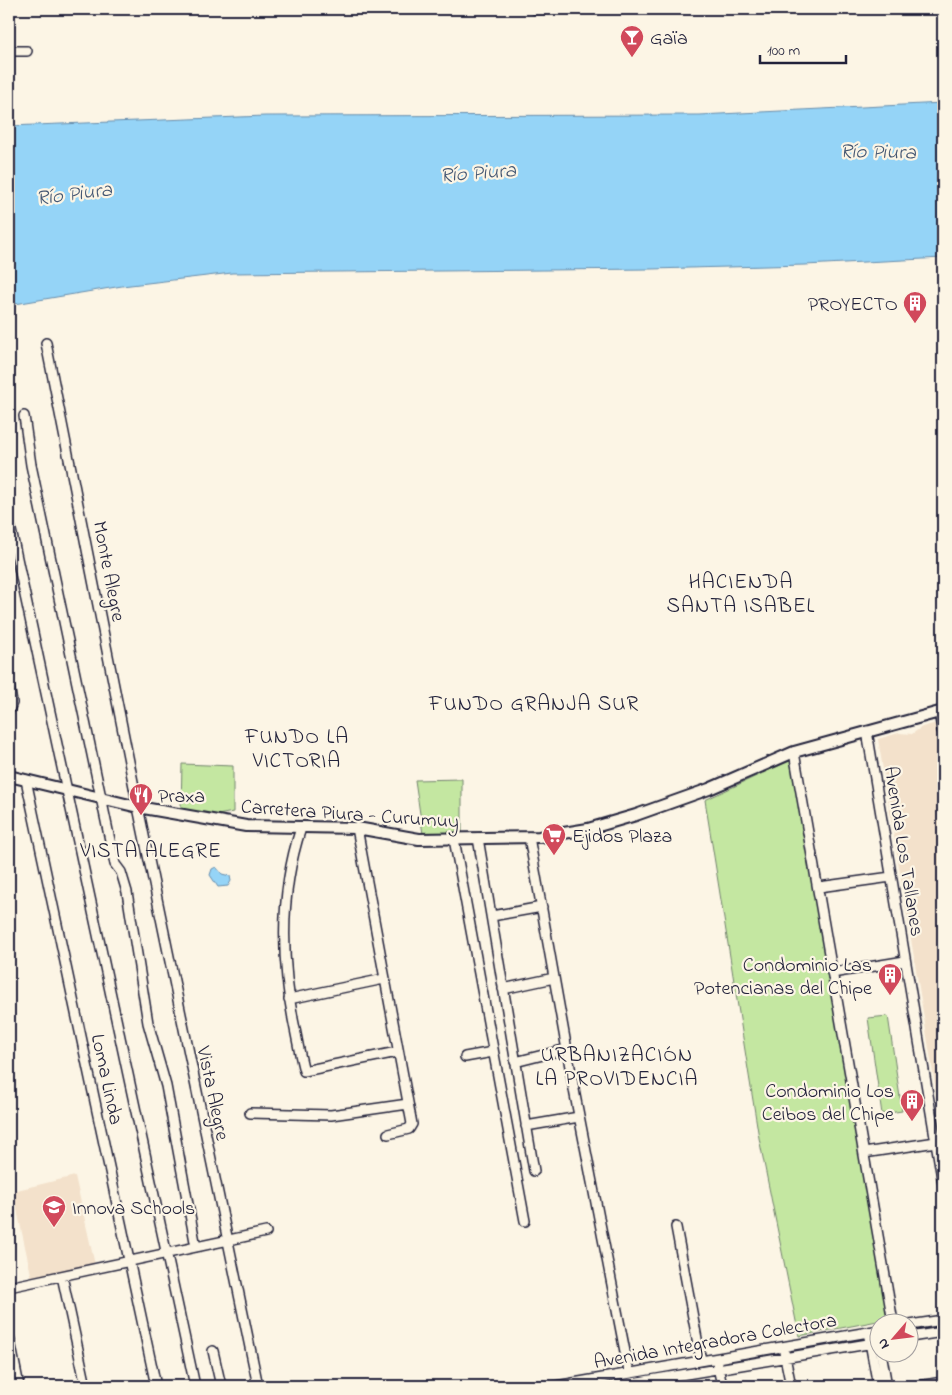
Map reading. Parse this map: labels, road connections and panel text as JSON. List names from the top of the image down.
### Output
{
  "streets": {
    "main road": ["Carretera Piura - Curumuy"],
    "street": [
      "Monte Alegre",
      "Avenida Los Tallanes",
      "Loma Linda",
      "Vista Alegre",
      "Avenida Integradora Colectora"
    ]
  },
  "crossings": [
    ["Monte Alegre", "Carretera Piura - Curumuy"],
    ["Monte Alegre", "Vista Alegre"],
    ["Carretera Piura - Curumuy", "Avenida Los Tallanes"],
    ["Carretera Piura - Curumuy", "Loma Linda"],
    ["Carretera Piura - Curumuy", "Vista Alegre"]
  ],
  "districts": [
    "HACIENDA SANTA ISABEL",
    "FUNDO GRANJA SUR",
    "FUNDO LA VICTORIA",
    "VISTA ALEGRE",
    "URBANIZACIÓN LA PROVIDENCIA"
  ],
  "water": ["Río Piura"],
  "places": {
    "bar": ["Gaïa"],
    "building": ["PROYECTO", "Condominio Las Potencianas del Chipe", "Condominio Los Ceibos del Chipe"],
    "restaurant": ["Praxa"],
    "supermarket": ["Ejidos Plaza"],
    "school or university": ["Innova Schools"]
  },
  "scale_bar": "100 m",
  "north": "bottom left"
}
